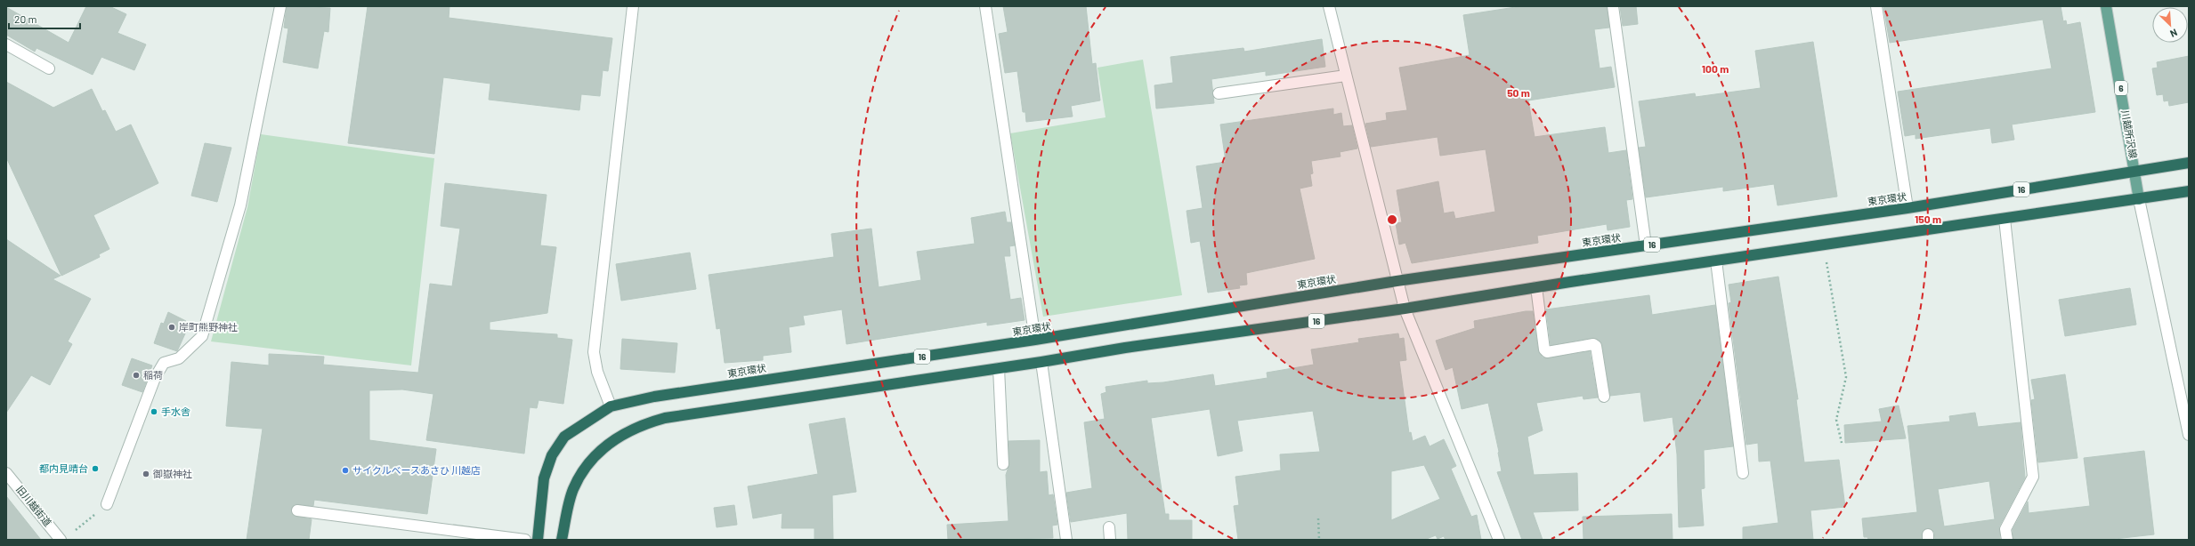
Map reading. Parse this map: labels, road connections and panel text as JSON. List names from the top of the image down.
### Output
{
  "streets": {
    "highway": ["16", "東京環状"],
    "main road": ["6", "川越所沢線"],
    "street": ["旧川越街道"]
  },
  "crossings": [
    ["川越所沢線", "16"],
    ["川越所沢線", "東京環状"]
  ],
  "places": [
    "岸町熊野神社",
    "稲荷",
    "手水舎",
    "都内見晴台",
    "サイクルベースあさひ 川越店",
    "御嶽神社"
  ],
  "scale_bar": "20 m",
  "north": "bottom right",
  "rings": ["100 m", "50 m", "150 m"]
}
